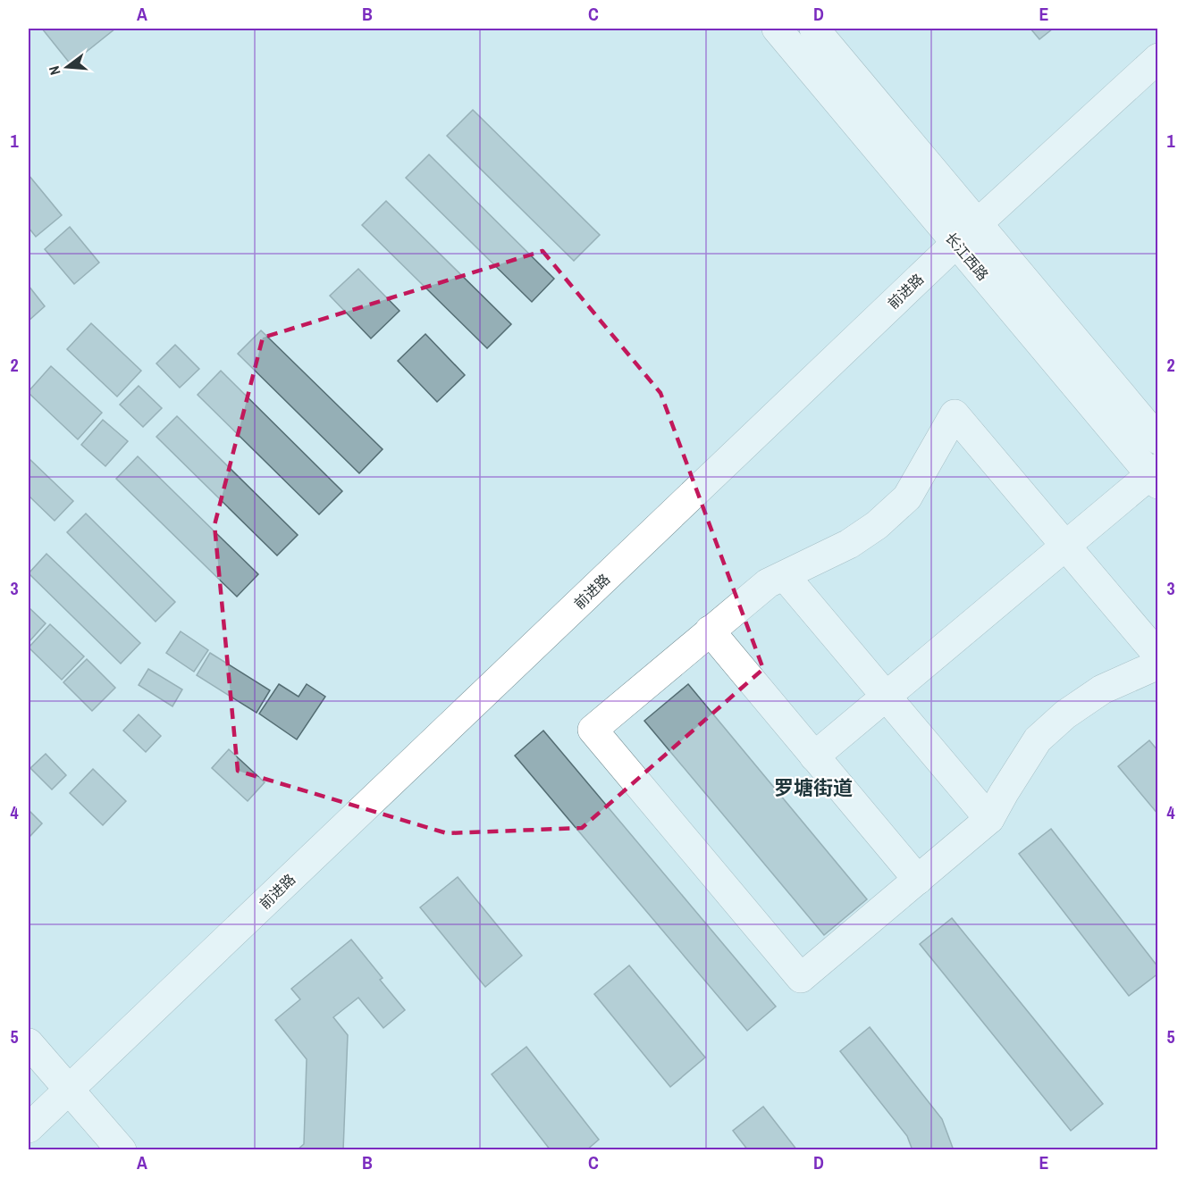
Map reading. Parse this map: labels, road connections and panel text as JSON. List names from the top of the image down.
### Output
{
  "streets": {
    "street": ["长江西路", "前进路"]
  },
  "crossings": [
    ["长江西路", "前进路"]
  ],
  "districts": ["罗塘街道"],
  "north": "left",
  "grid": {
    "columns": [
      "A",
      "B",
      "C",
      "D",
      "E"
    ],
    "rows": [
      "1",
      "2",
      "3",
      "4",
      "5"
    ]
  }
}
